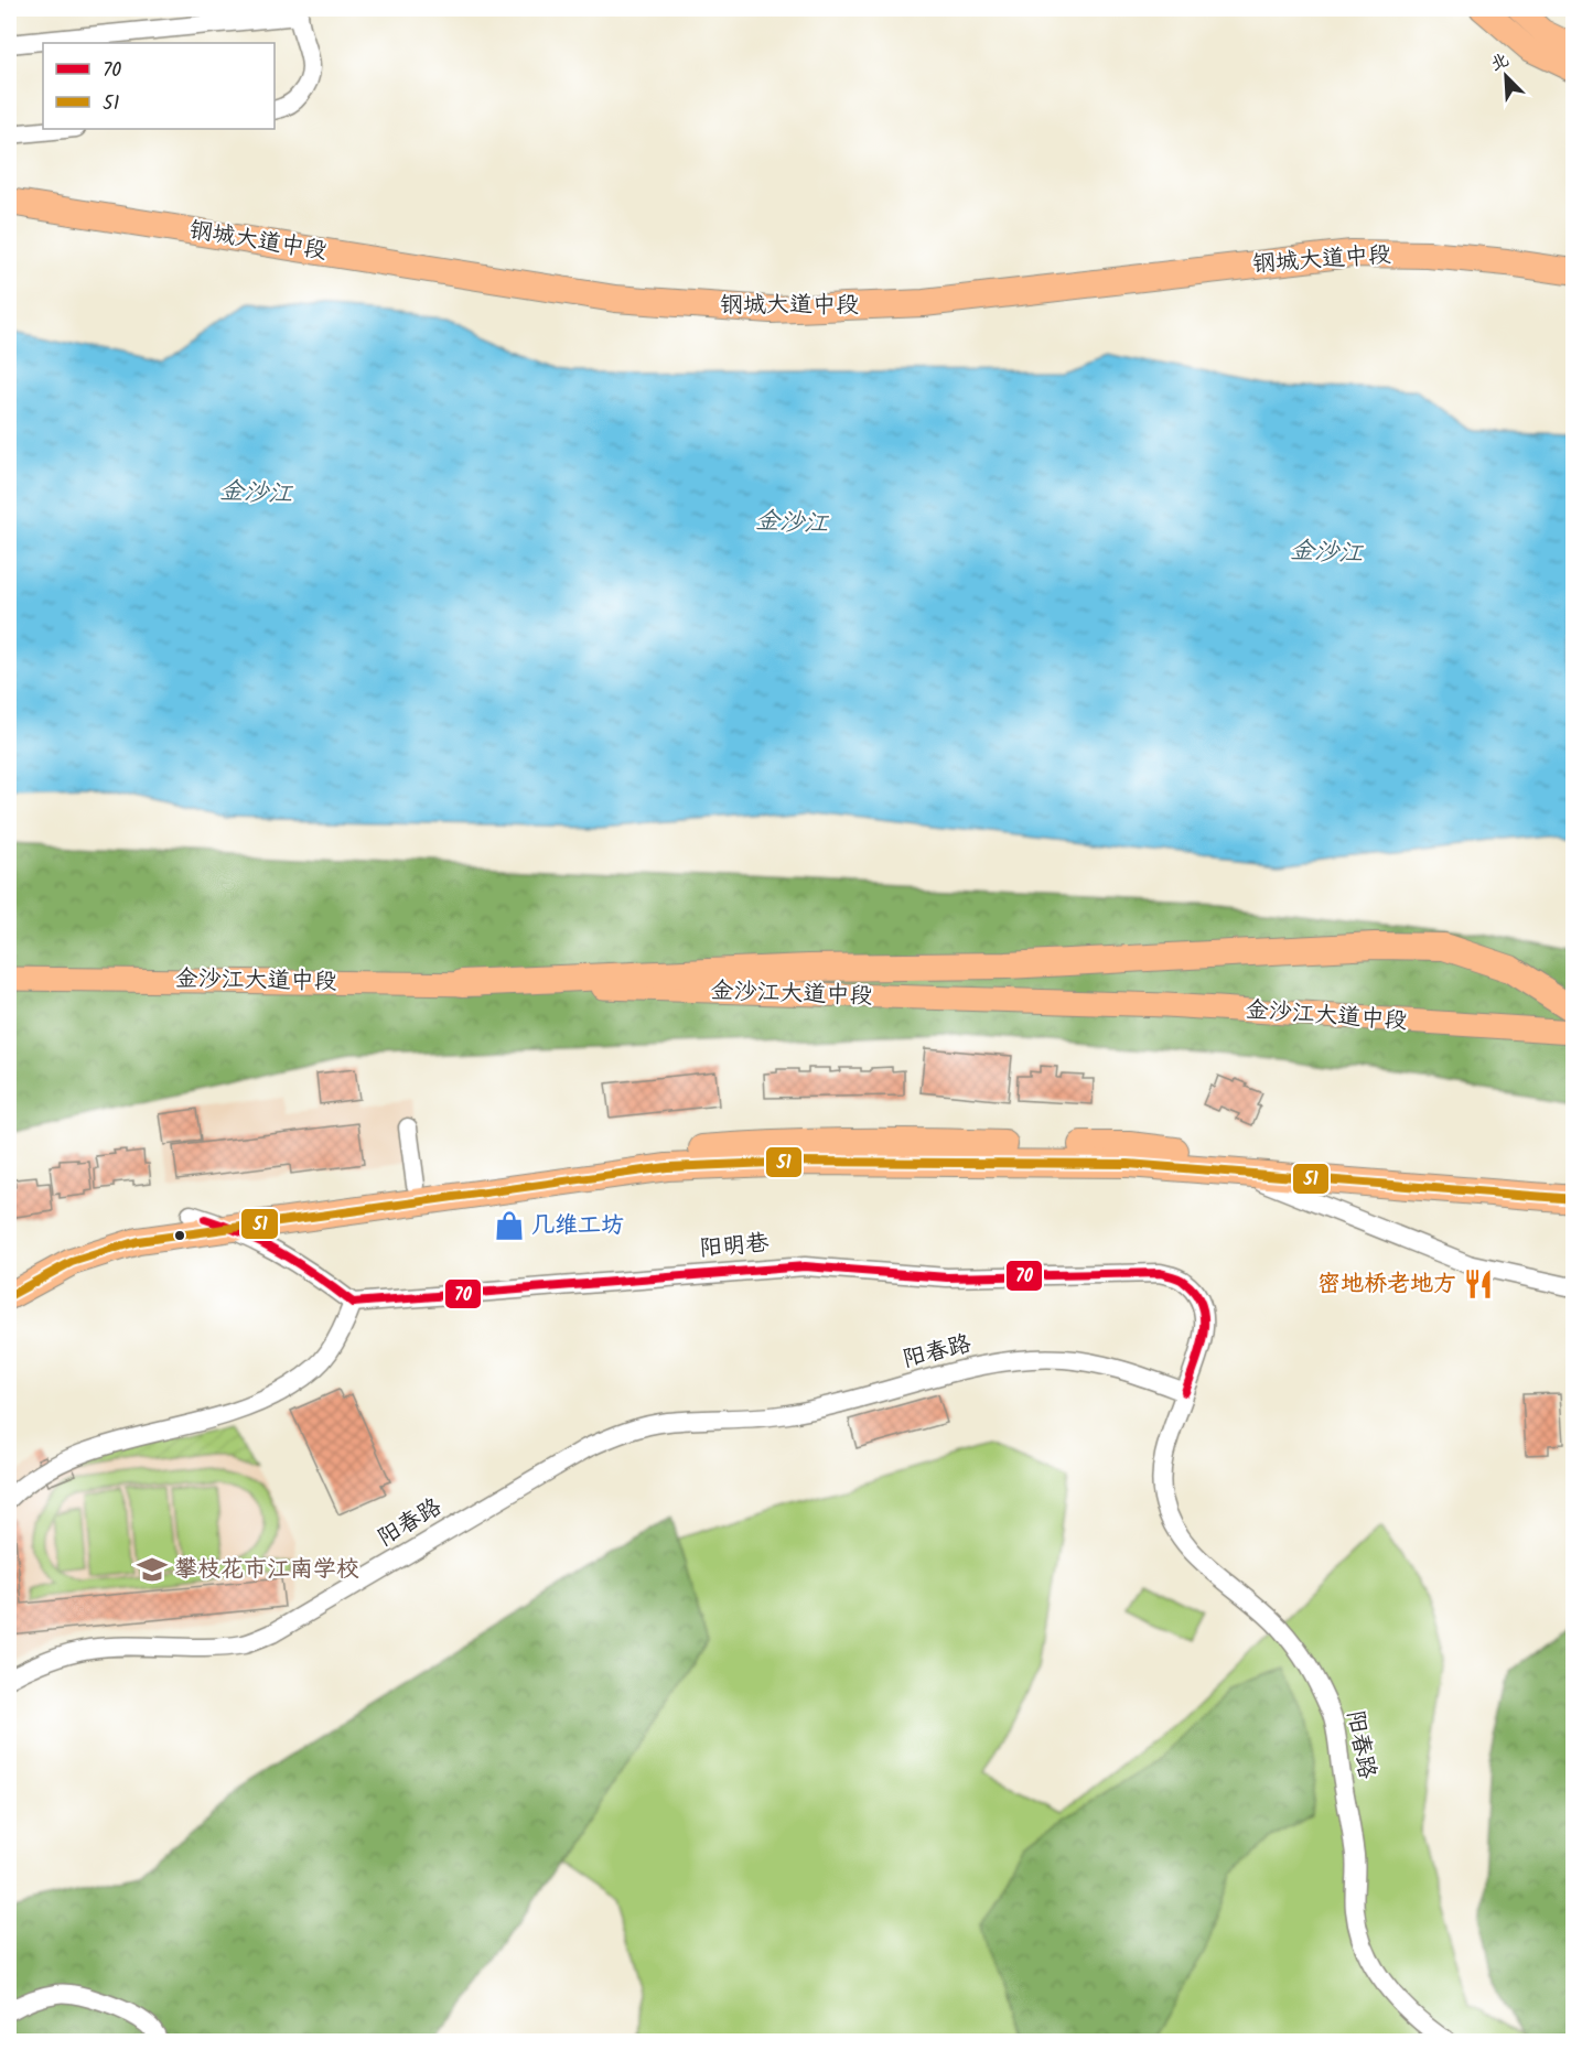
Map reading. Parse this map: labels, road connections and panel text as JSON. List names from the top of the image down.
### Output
{
  "streets": {
    "highway": ["钢城大道中段"],
    "main road": ["金沙江大道中段"],
    "street": ["阳明巷", "阳春路"]
  },
  "crossings": [
    ["阳明巷", "阳春路"]
  ],
  "water": ["金沙江"],
  "places": {
    "shop": ["几维工坊"],
    "restaurant": ["密地桥老地方"],
    "school or university": ["攀枝花市江南学校"]
  },
  "lines": ["transit line 51", "transit line 70"],
  "legend": ["70", "51"],
  "north": "top left"
}
